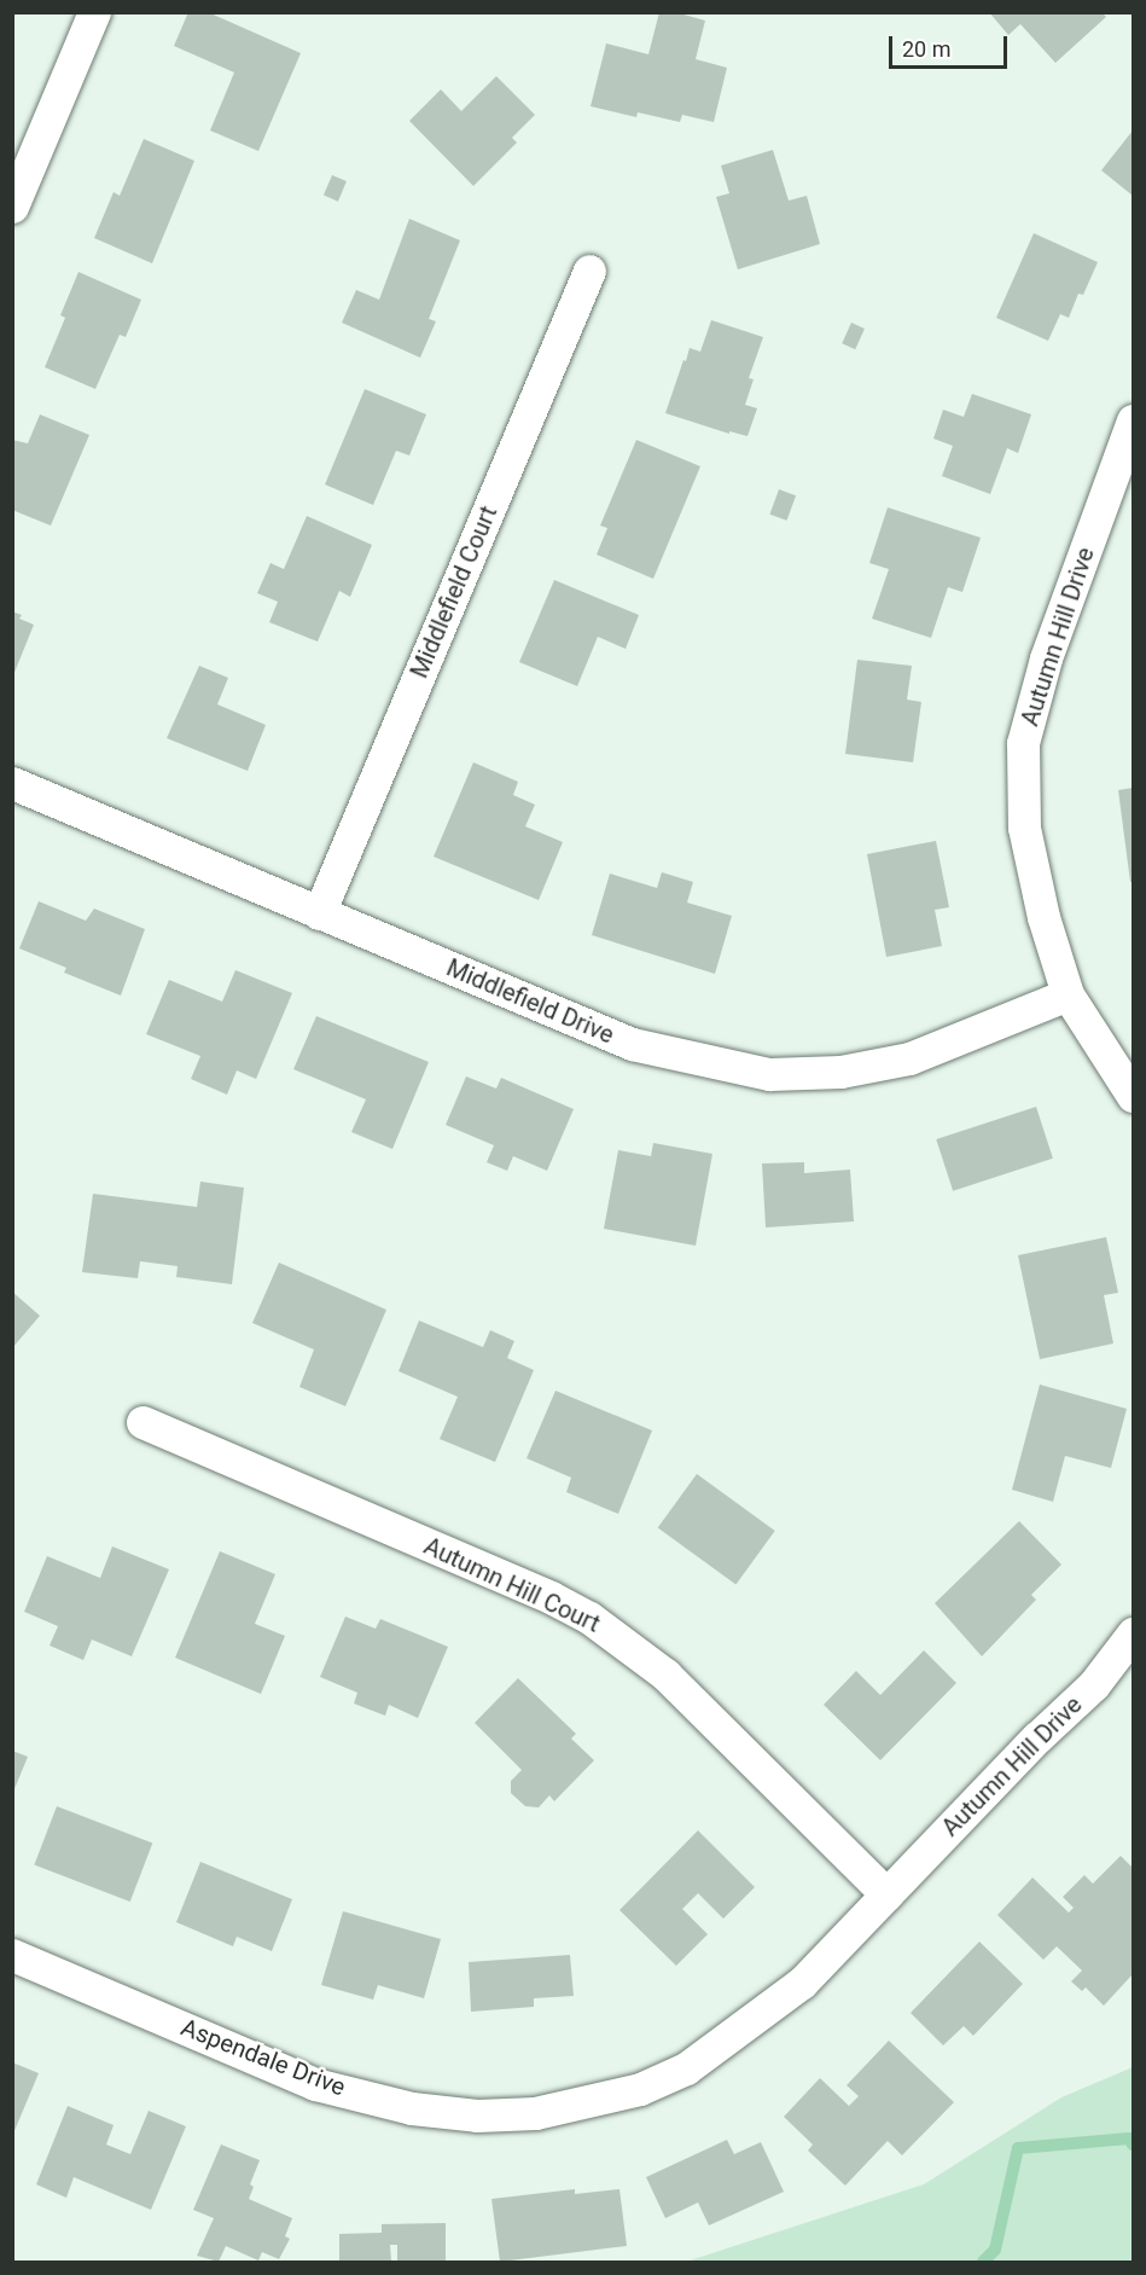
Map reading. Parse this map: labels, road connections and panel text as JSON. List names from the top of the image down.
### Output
{
  "streets": {
    "street": [
      "Middlefield Court",
      "Autumn Hill Drive",
      "Middlefield Drive",
      "Autumn Hill Court",
      "Aspendale Drive"
    ]
  },
  "crossings": [
    ["Middlefield Court", "Middlefield Drive"],
    ["Autumn Hill Drive", "Middlefield Drive"],
    ["Autumn Hill Drive", "Autumn Hill Court"],
    ["Autumn Hill Drive", "Aspendale Drive"],
    ["Autumn Hill Court", "Aspendale Drive"]
  ],
  "scale_bar": "20 m"
}
